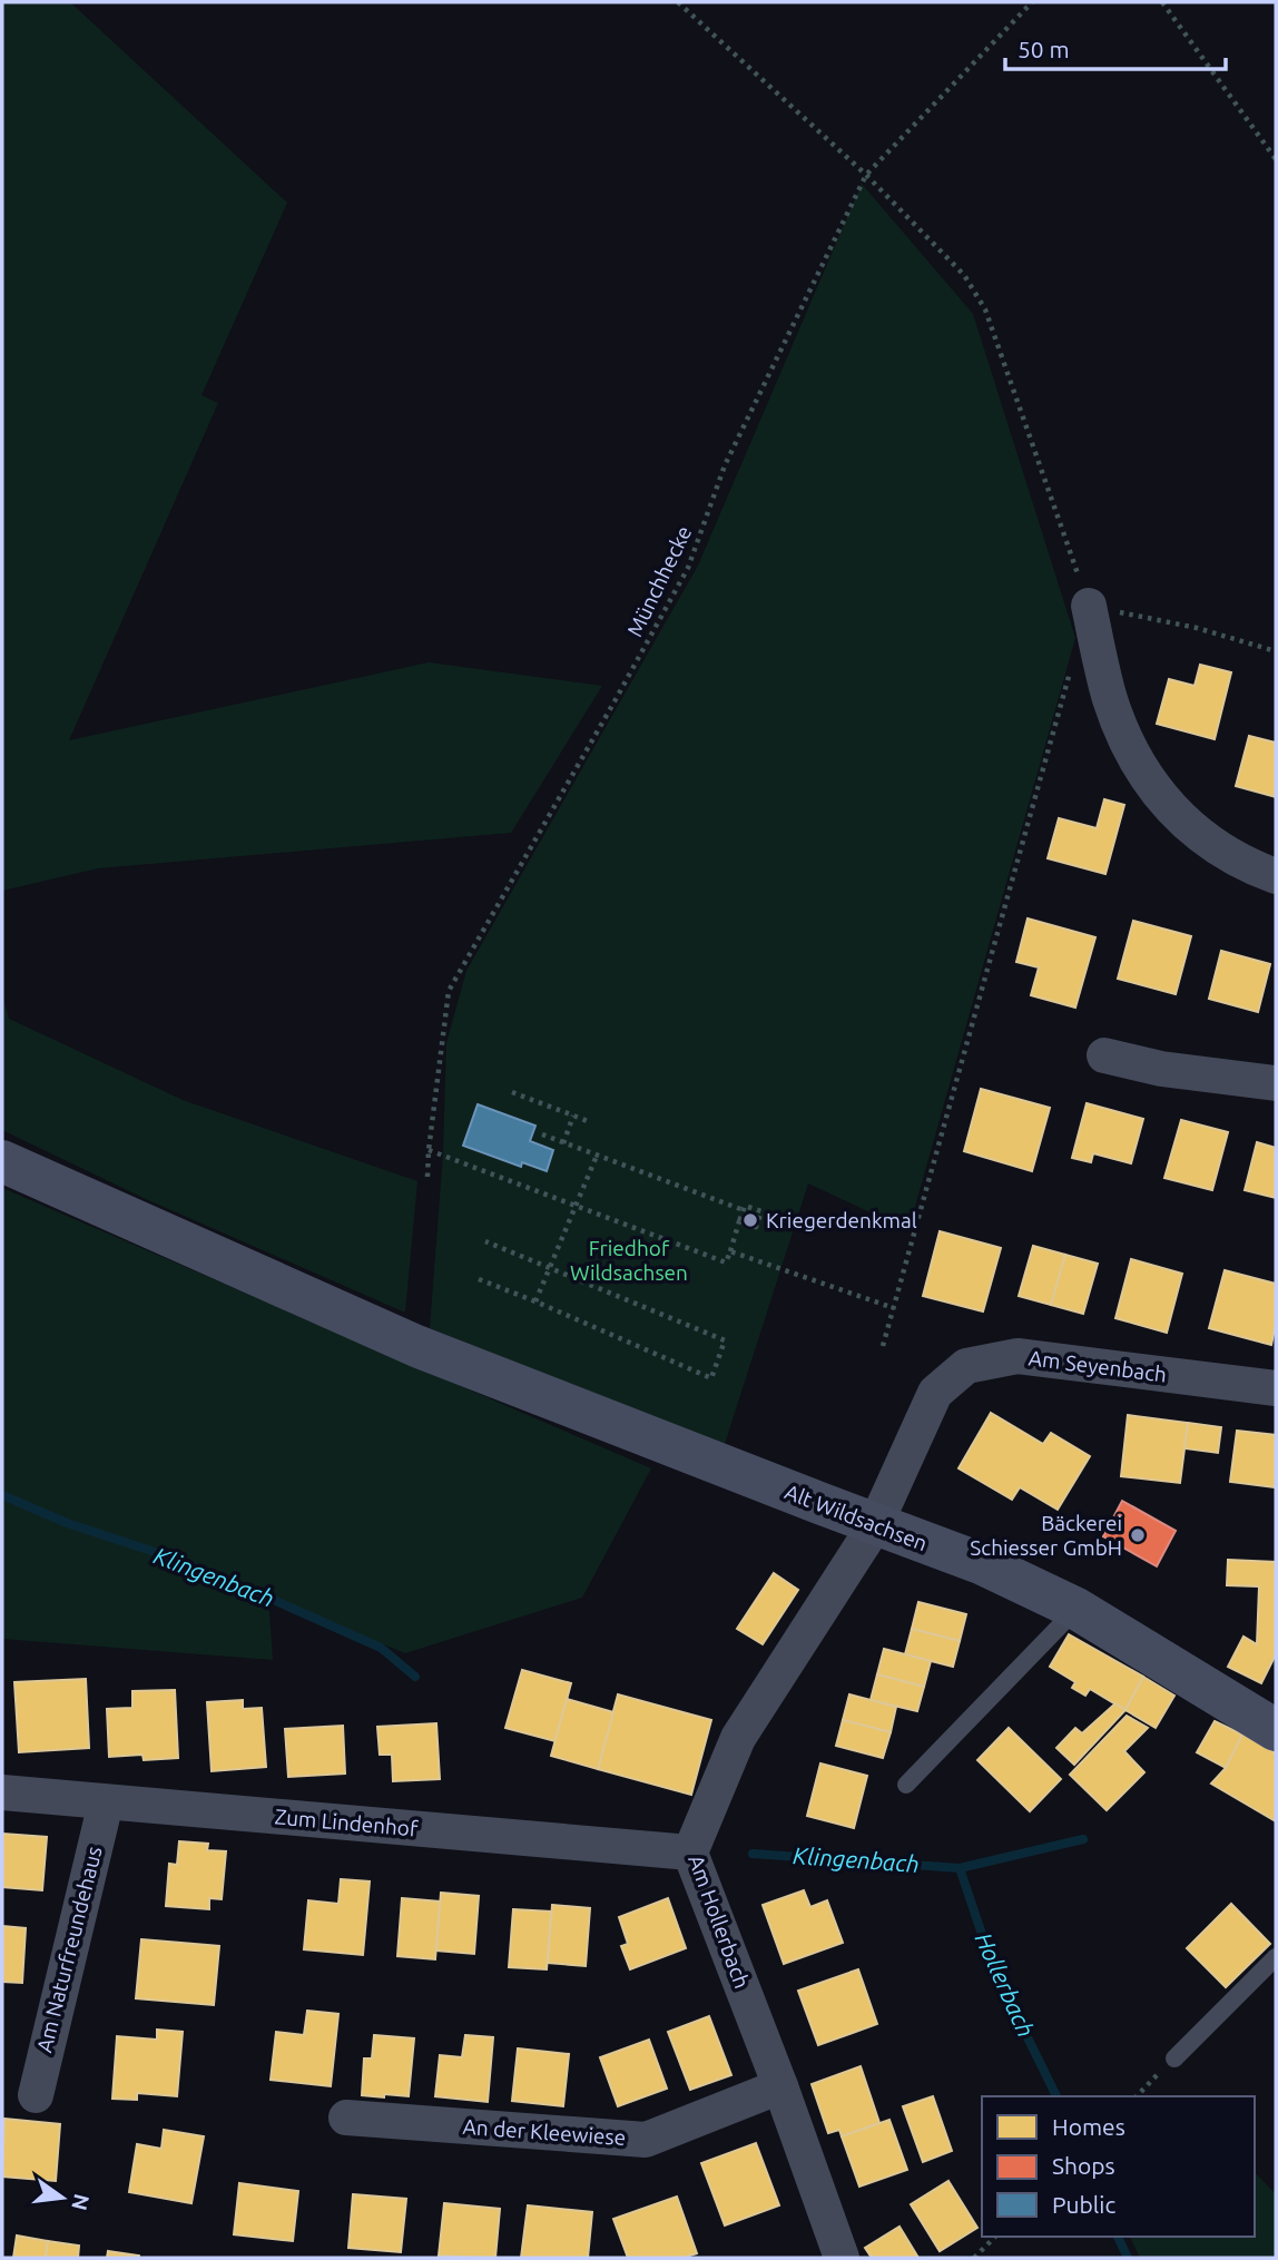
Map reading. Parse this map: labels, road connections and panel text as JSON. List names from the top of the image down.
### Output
{
  "streets": {
    "main road": ["Alt Wildsachsen"],
    "street": [
      "Am Seyenbach",
      "Zum Lindenhof",
      "Am Hollerbach",
      "Am Naturfreundehaus",
      "An der Kleewiese"
    ],
    "path": ["Münchhecke"]
  },
  "crossings": [
    ["Am Seyenbach", "Alt Wildsachsen"],
    ["Am Seyenbach", "Am Hollerbach"],
    ["Alt Wildsachsen", "Am Hollerbach"],
    ["Zum Lindenhof", "Am Hollerbach"],
    ["Zum Lindenhof", "Am Naturfreundehaus"],
    ["Am Hollerbach", "An der Kleewiese"]
  ],
  "water": ["Klingenbach", "Hollerbach"],
  "parks": ["Friedhof Wildsachsen"],
  "places": ["Kriegerdenkmal", "Bäckerei Schiesser GmbH"],
  "legend": ["Homes", "Shops", "Public"],
  "scale_bar": "50 m",
  "north": "right"
}
